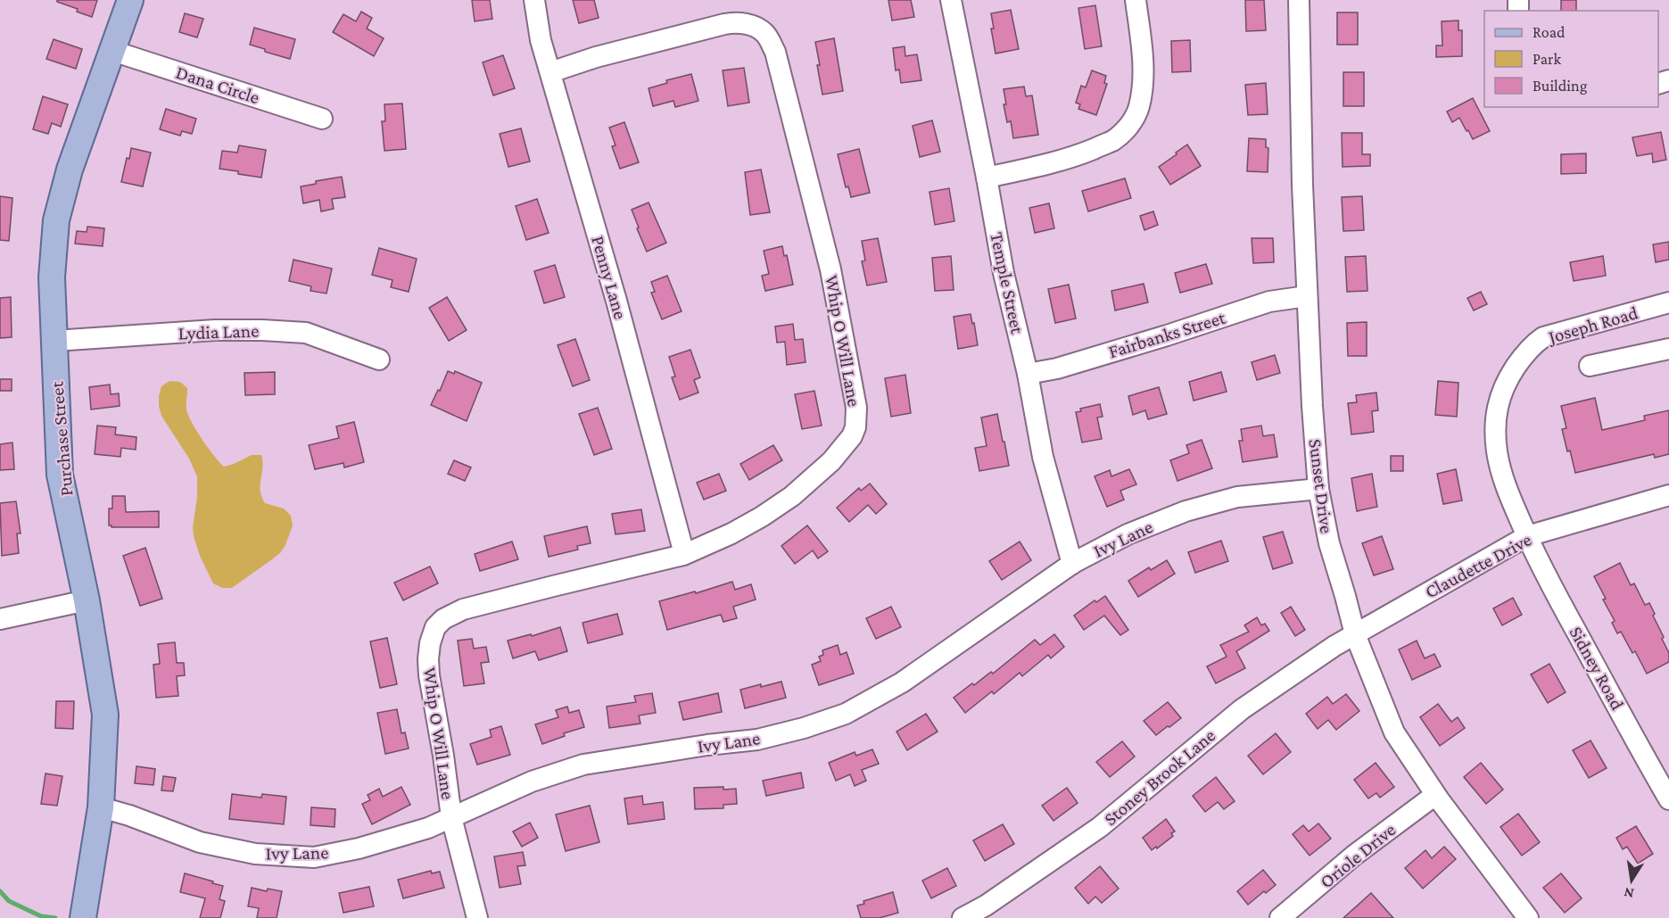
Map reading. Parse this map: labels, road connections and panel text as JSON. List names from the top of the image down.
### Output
{
  "streets": {
    "main road": ["Purchase Street"],
    "street": [
      "Dana Circle",
      "Penny Lane",
      "Temple Street",
      "Joseph Road",
      "Lydia Lane",
      "Fairbanks Street",
      "Whip O Will Lane",
      "Sunset Drive",
      "Ivy Lane",
      "Claudette Drive",
      "Sidney Road",
      "Stoney Brook Lane",
      "Oriole Drive"
    ]
  },
  "crossings": [
    ["Dana Circle", "Purchase Street"],
    ["Penny Lane", "Whip O Will Lane"],
    ["Temple Street", "Fairbanks Street"],
    ["Temple Street", "Ivy Lane"],
    ["Joseph Road", "Claudette Drive"],
    ["Joseph Road", "Sidney Road"],
    ["Lydia Lane", "Purchase Street"],
    ["Fairbanks Street", "Sunset Drive"],
    ["Whip O Will Lane", "Ivy Lane"],
    ["Purchase Street", "Ivy Lane"],
    ["Sunset Drive", "Ivy Lane"],
    ["Sunset Drive", "Claudette Drive"],
    ["Sunset Drive", "Stoney Brook Lane"],
    ["Sunset Drive", "Oriole Drive"],
    ["Claudette Drive", "Sidney Road"],
    ["Claudette Drive", "Stoney Brook Lane"]
  ],
  "legend": ["Road", "Park", "Building"],
  "north": "bottom"
}
